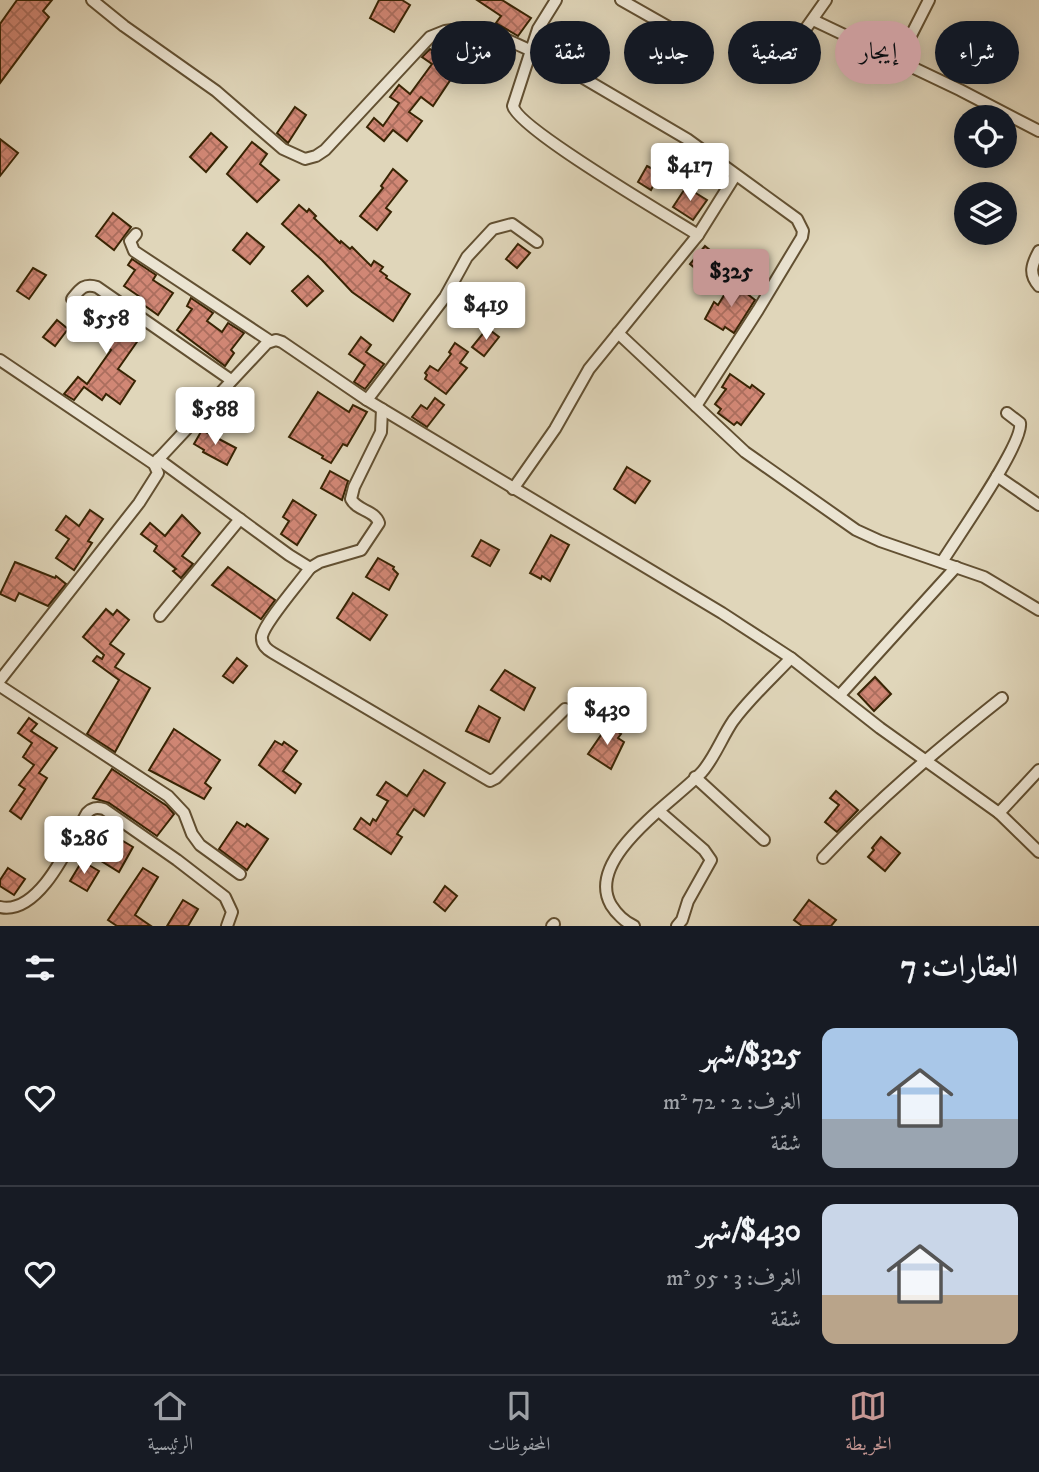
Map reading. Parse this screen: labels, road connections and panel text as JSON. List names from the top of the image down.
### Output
{
  "page": {
    "chip": [
      "شراء",
      "إيجار",
      "تصفية",
      "جديد",
      "شقة",
      "منزل"
    ],
    "price": [
      "$417",
      "$325",
      "$419",
      "$558",
      "$588",
      "$430",
      "$286"
    ],
    "heading": "العقارات: 7",
    "list": [
      {
        "name": "$325/شهر",
        "note": "الغرف: 2 · 72 m² · شقة"
      },
      {
        "name": "$430/شهر",
        "note": "الغرف: 3 · 95 m² · شقة"
      }
    ],
    "tabs": ["الخريطة", "المحفوظات", "الرئيسية"]
  }
}
